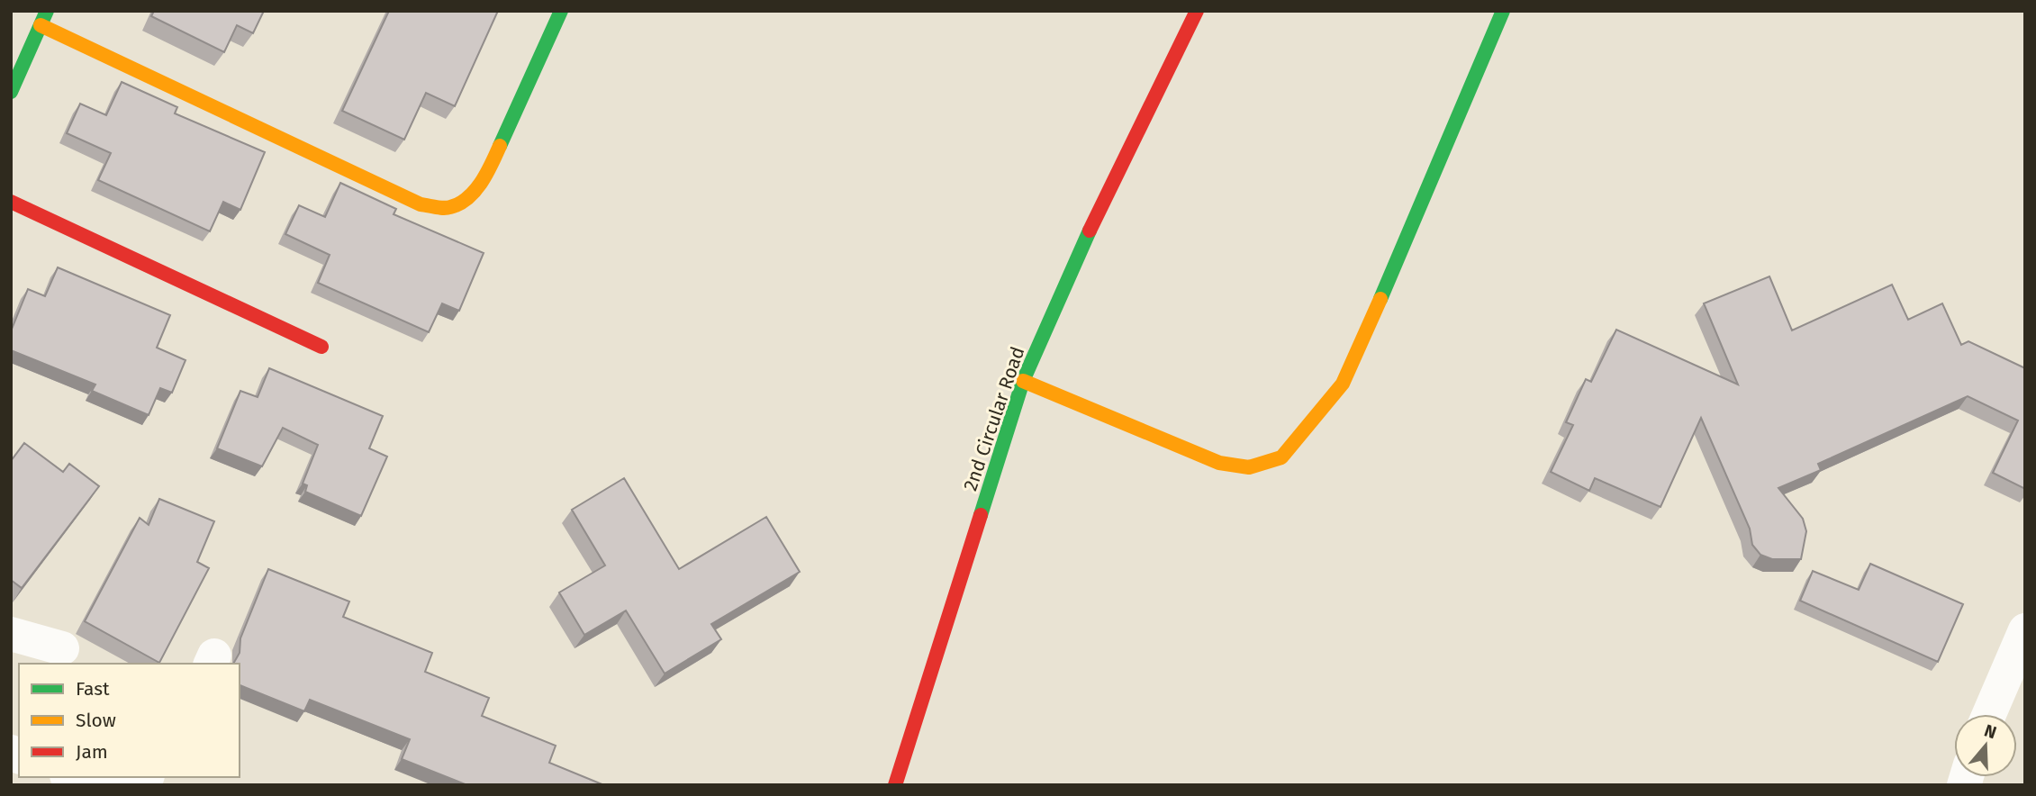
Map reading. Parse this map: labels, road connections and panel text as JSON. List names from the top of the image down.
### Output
{
  "streets": {
    "street": ["2nd Circular Road"]
  },
  "legend": ["Fast", "Slow", "Jam"],
  "north": "top"
}
